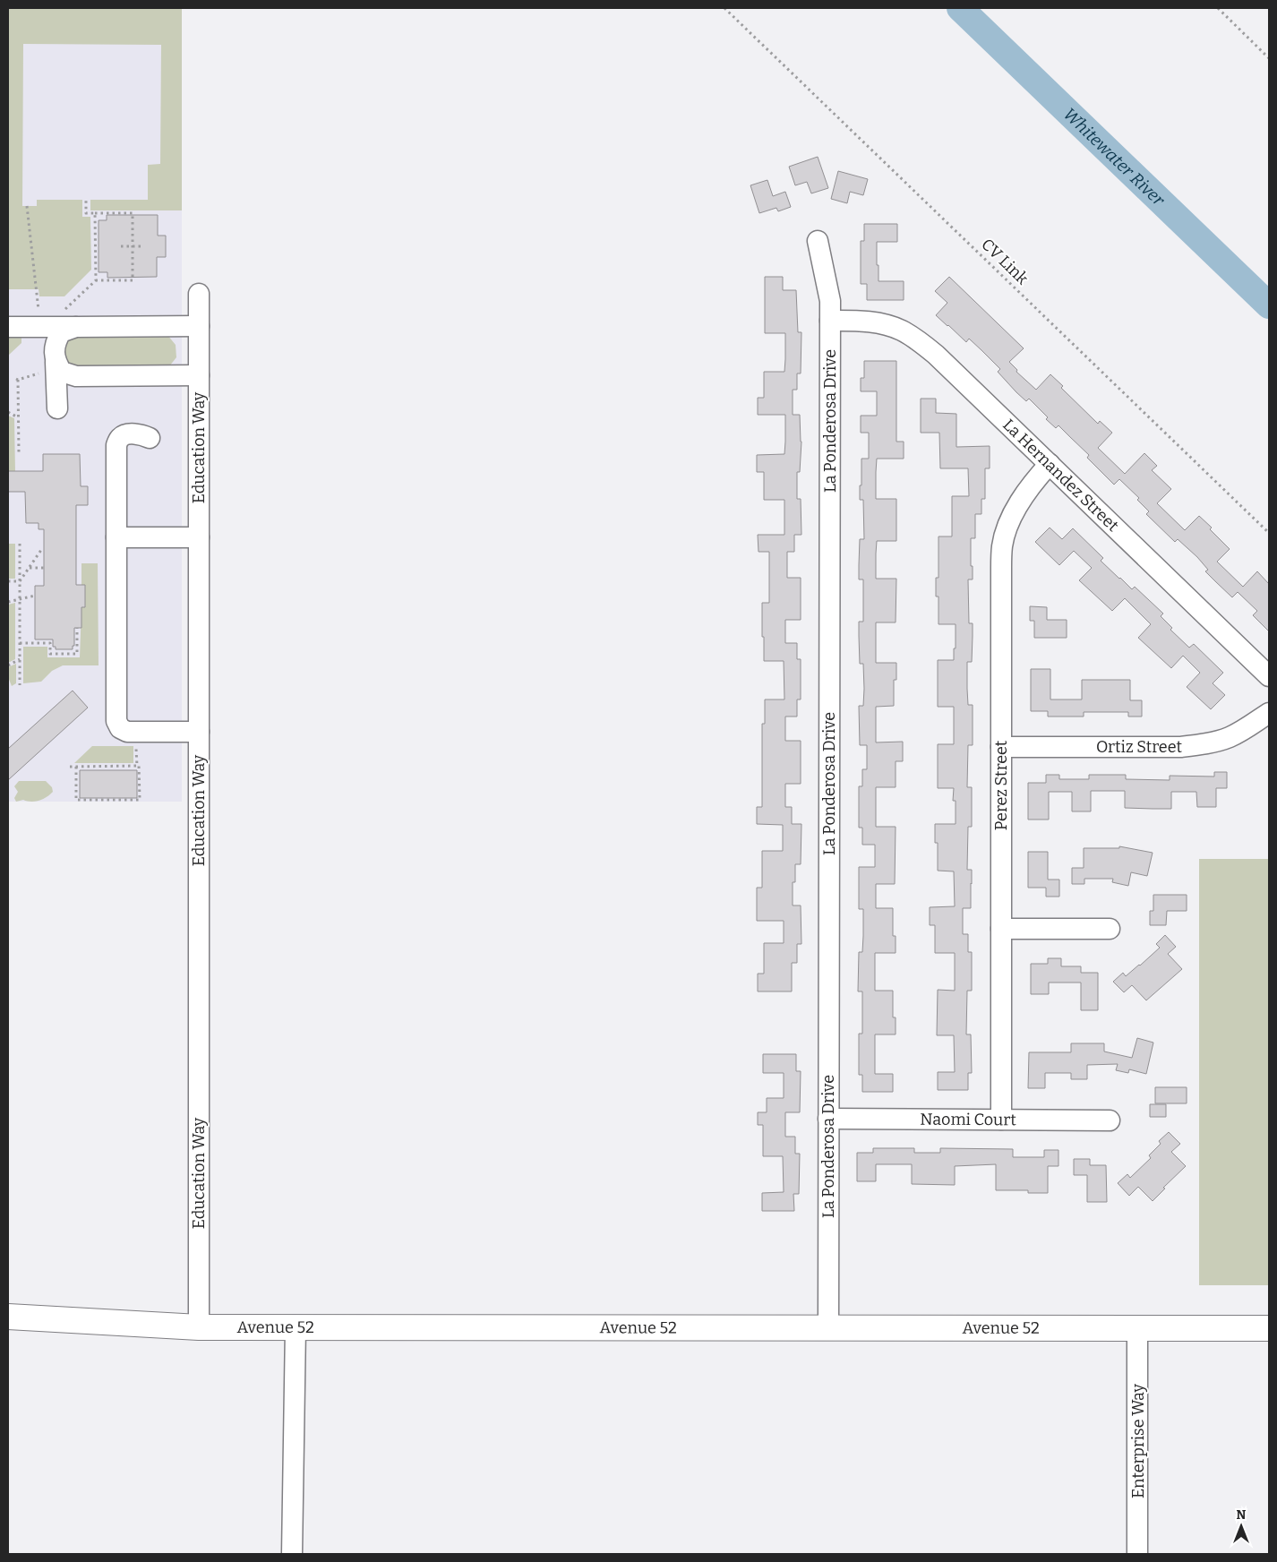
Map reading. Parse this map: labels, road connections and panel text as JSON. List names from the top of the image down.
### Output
{
  "streets": {
    "main road": ["Avenue 52"],
    "street": [
      "La Ponderosa Drive",
      "Education Way",
      "La Hernandez Street",
      "Ortiz Street",
      "Perez Street",
      "Naomi Court",
      "Enterprise Way"
    ],
    "path": ["CV Link"]
  },
  "crossings": [
    ["La Ponderosa Drive", "La Hernandez Street"],
    ["La Ponderosa Drive", "Naomi Court"],
    ["La Ponderosa Drive", "Avenue 52"],
    ["Education Way", "Avenue 52"],
    ["La Hernandez Street", "Perez Street"],
    ["Ortiz Street", "Perez Street"],
    ["Perez Street", "Naomi Court"],
    ["Avenue 52", "Enterprise Way"]
  ],
  "water": ["Whitewater River"],
  "north": "top"
}
